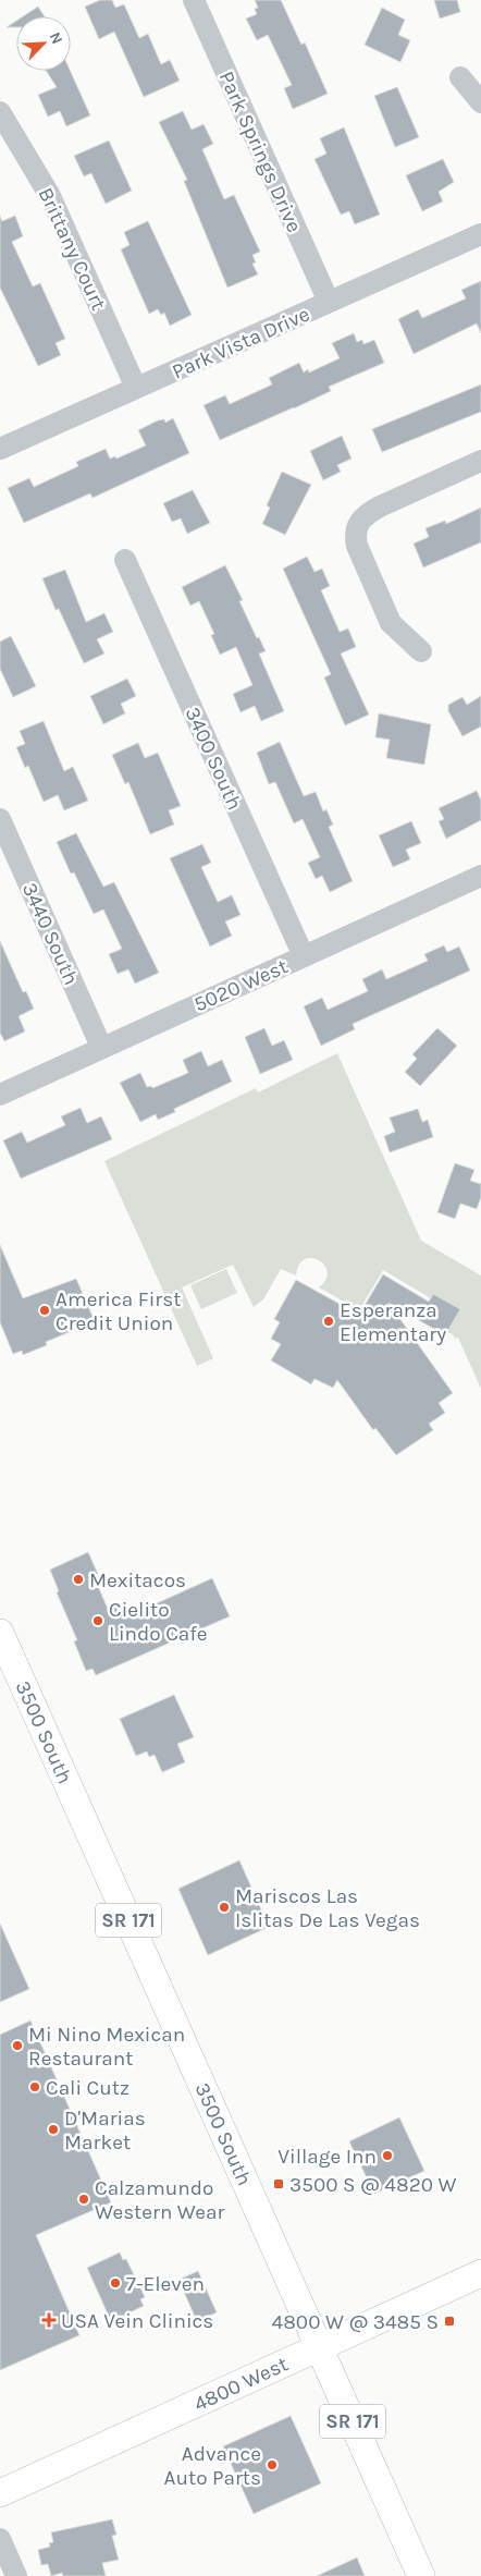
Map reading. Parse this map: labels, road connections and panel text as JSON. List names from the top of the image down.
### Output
{
  "streets": {
    "main road": ["3500 South", "SR 171", "4800 West"],
    "street": [
      "Park Springs Drive",
      "Brittany Court",
      "Park Vista Drive",
      "3400 South",
      "3440 South",
      "5020 West"
    ]
  },
  "crossings": [
    ["Park Springs Drive", "Park Vista Drive"],
    ["Brittany Court", "Park Vista Drive"],
    ["3400 South", "5020 West"],
    ["3440 South", "5020 West"],
    ["3500 South", "4800 West"]
  ],
  "places": {
    "other": [
      "America First Credit Union",
      "Esperanza Elementary",
      "Mexitacos",
      "Cielito Lindo Cafe",
      "Mariscos Las Islitas De Las Vegas",
      "Mi Nino Mexican Restaurant",
      "Cali Cutz",
      "D'Marias Market",
      "Village Inn",
      "Calzamundo Western Wear",
      "7-Eleven",
      "Advance Auto Parts"
    ],
    "transit": ["3500 S @ 4820 W", "4800 W @ 3485 S"],
    "health": ["USA Vein Clinics"]
  },
  "north": "top right"
}
